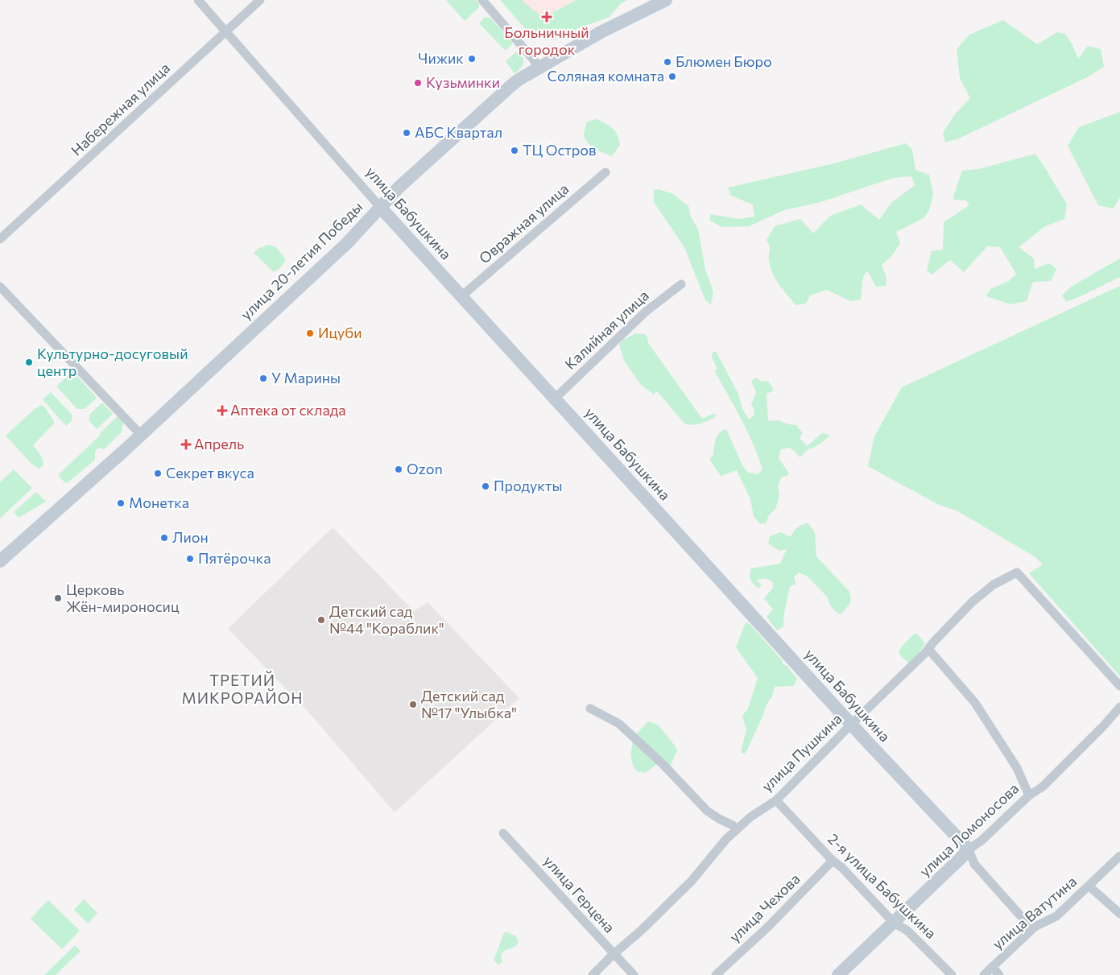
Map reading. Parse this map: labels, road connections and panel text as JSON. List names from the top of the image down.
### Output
{
  "streets": {
    "street": [
      "Набережная улица",
      "улица Бабушкина",
      "Овражная улица",
      "улица 20-летия Победы",
      "Калийная улица",
      "улица Пушкина",
      "улица Ломоносова",
      "2-я улица Бабушкина",
      "улица Герцена",
      "улица Чехова",
      "улица Ватутина"
    ]
  },
  "crossings": [
    ["Набережная улица", "улица Бабушкина"],
    ["улица Бабушкина", "Овражная улица"],
    ["улица Бабушкина", "улица 20-летия Победы"],
    ["улица Бабушкина", "Калийная улица"],
    ["улица Бабушкина", "улица Пушкина"],
    ["улица Бабушкина", "улица Ломоносова"],
    ["улица Бабушкина", "улица Ватутина"],
    ["улица Пушкина", "2-я улица Бабушкина"],
    ["улица Пушкина", "улица Герцена"],
    ["улица Ломоносова", "2-я улица Бабушкина"],
    ["2-я улица Бабушкина", "улица Чехова"]
  ],
  "districts": ["ТРЕТИЙ МИКРОРАЙОН"],
  "places": {
    "health": ["Больничный городок", "Аптека от склада", "Апрель"],
    "other": [
      "Чижик",
      "Блюмен Бюро",
      "Соляная комната",
      "Кузьминки",
      "АБС Квартал",
      "ТЦ Остров",
      "Ицуби",
      "Культурно-досуговый центр",
      "У Марины",
      "Ozon",
      "Секрет вкуса",
      "Продукты",
      "Монетка",
      "Лион",
      "Пятёрочка",
      "Церковь Жён-мироносиц",
      "Детский сад №44 \"Кораблик\"",
      "Детский сад №17 \"Улыбка\""
    ]
  }
}
